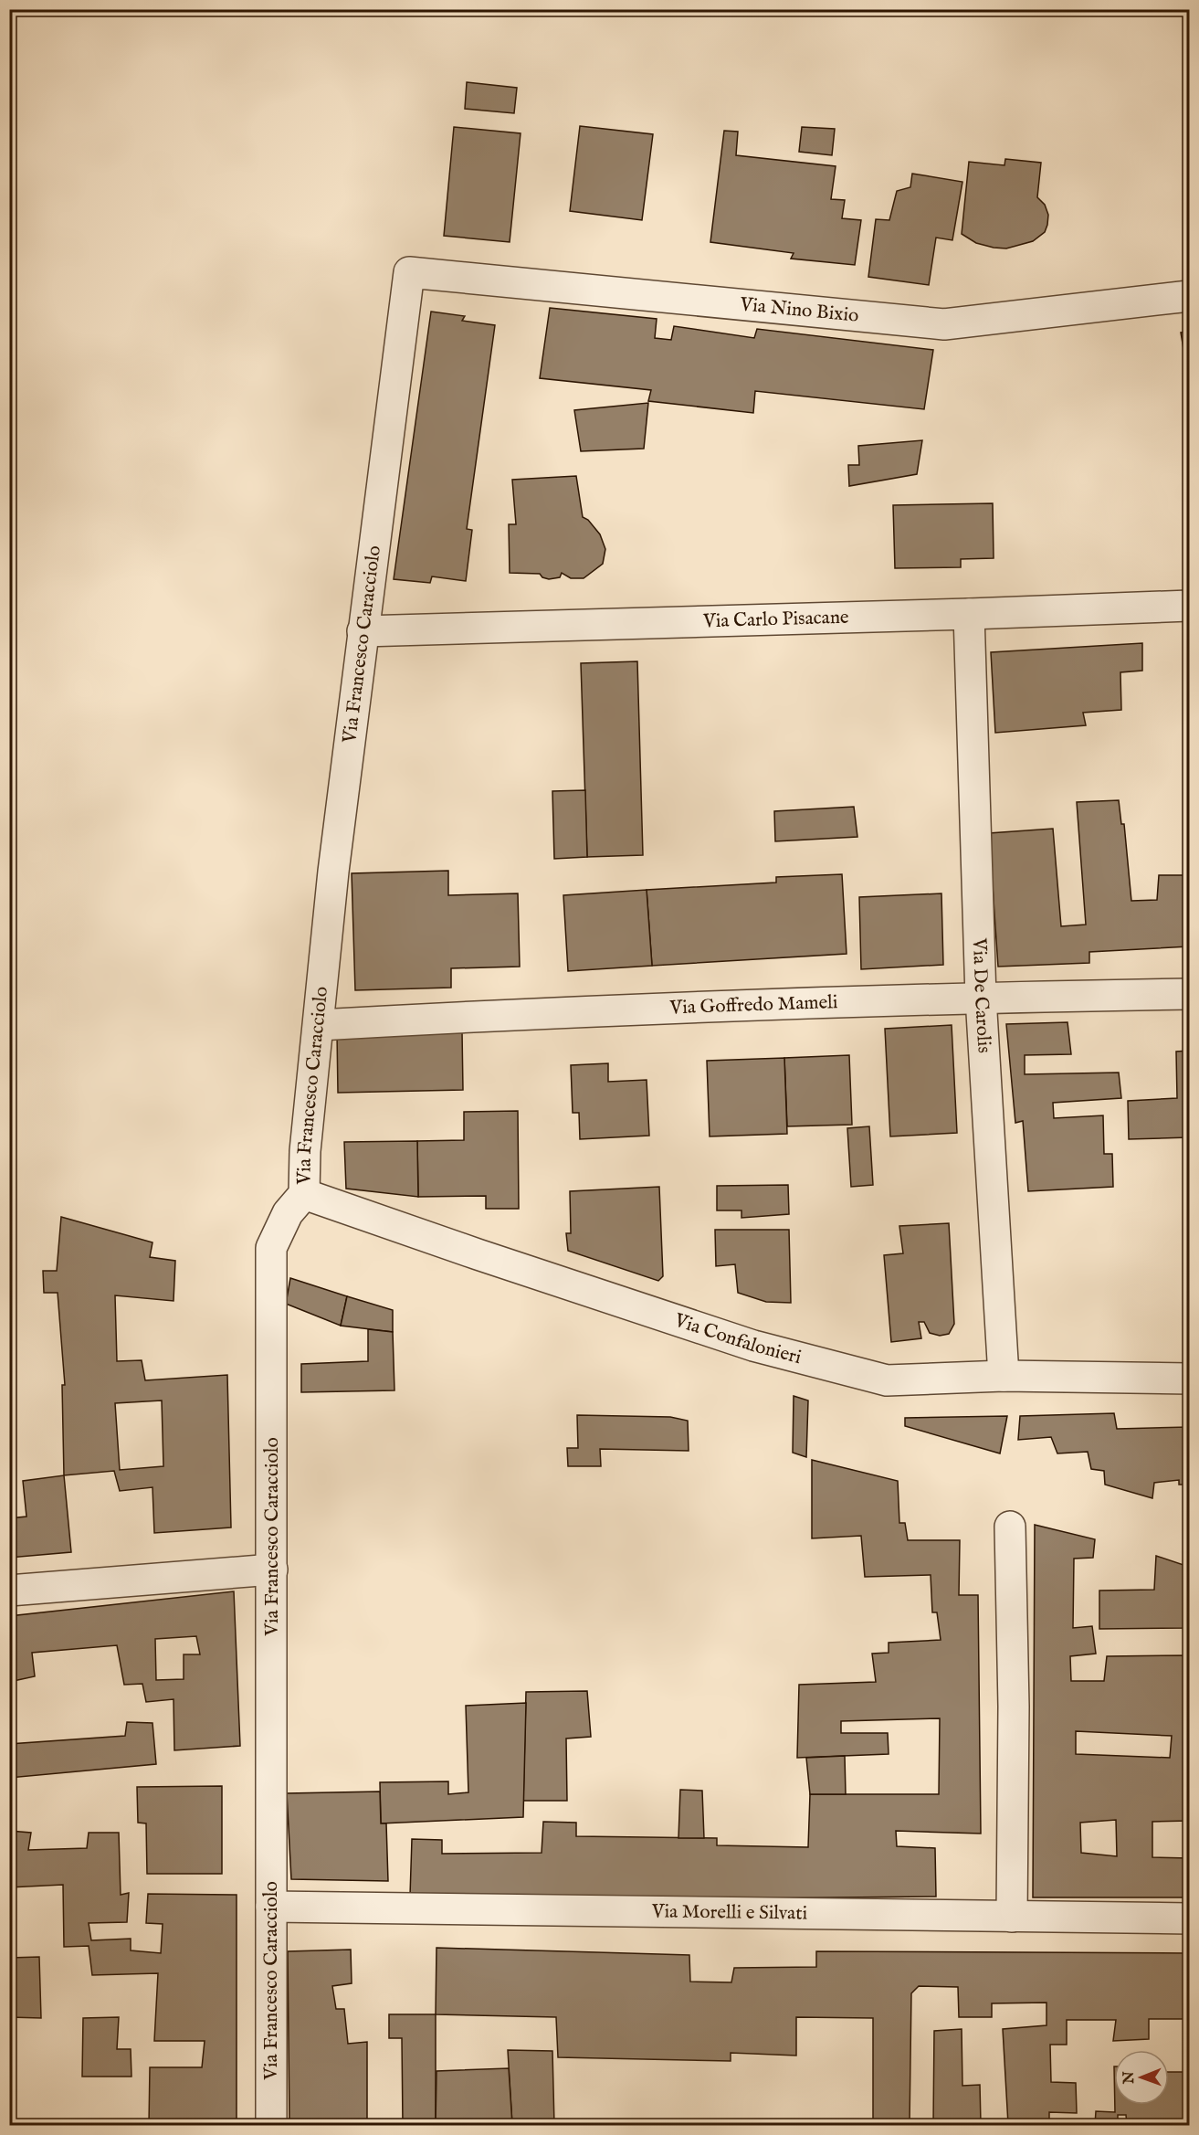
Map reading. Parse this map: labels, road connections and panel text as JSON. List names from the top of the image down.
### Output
{
  "streets": {
    "street": [
      "Via Nino Bixio",
      "Via Carlo Pisacane",
      "Via Francesco Caracciolo",
      "Via De Carolis",
      "Via Goffredo Mameli",
      "Via Confalonieri",
      "Via Morelli e Silvati"
    ]
  },
  "crossings": [
    ["Via Nino Bixio", "Via Francesco Caracciolo"],
    ["Via Carlo Pisacane", "Via Francesco Caracciolo"],
    ["Via Carlo Pisacane", "Via De Carolis"],
    ["Via Francesco Caracciolo", "Via Goffredo Mameli"],
    ["Via Francesco Caracciolo", "Via Confalonieri"],
    ["Via Francesco Caracciolo", "Via Morelli e Silvati"],
    ["Via De Carolis", "Via Goffredo Mameli"],
    ["Via De Carolis", "Via Confalonieri"]
  ],
  "north": "left"
}
